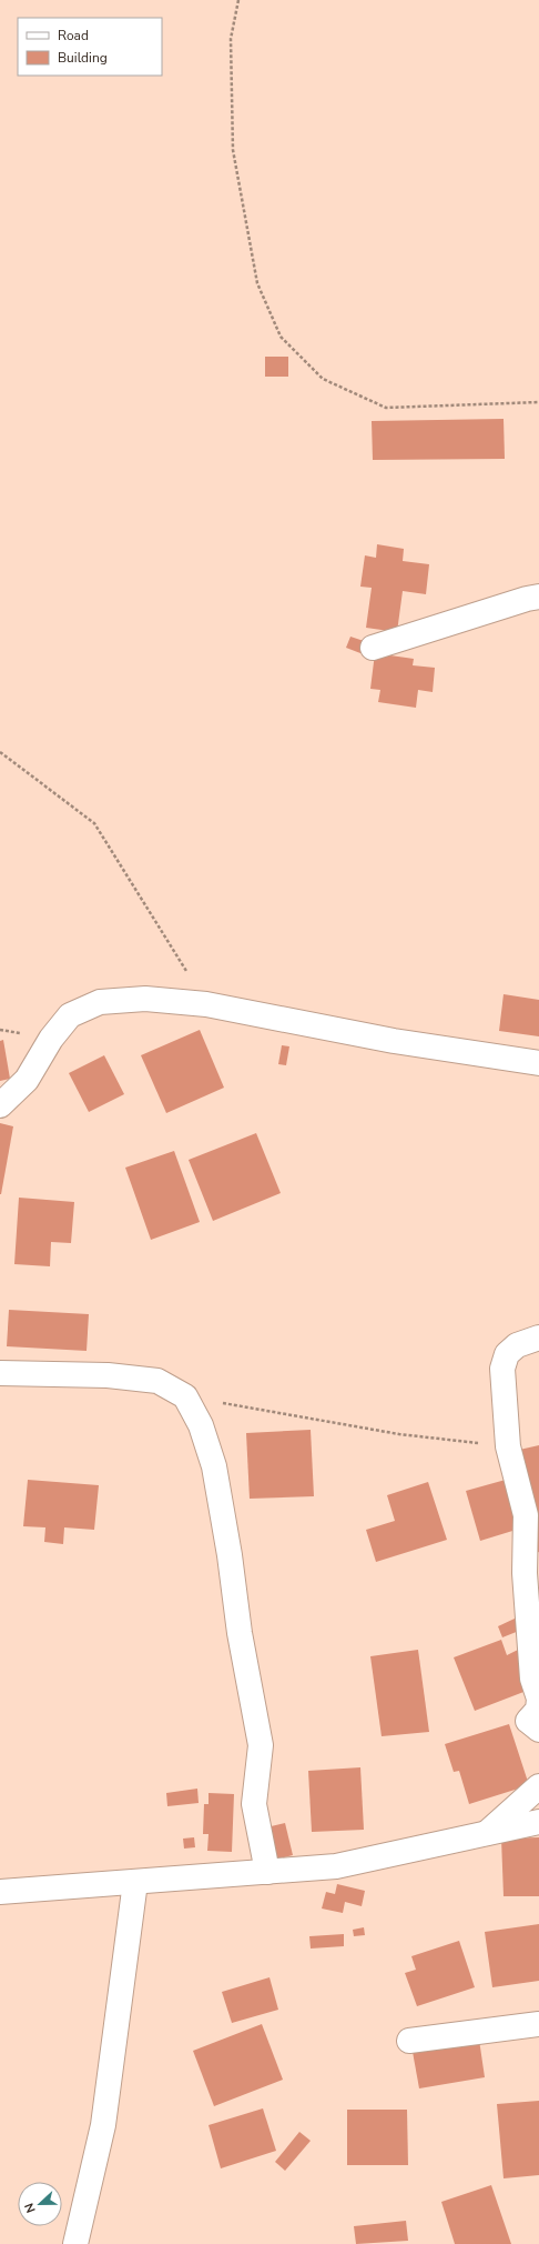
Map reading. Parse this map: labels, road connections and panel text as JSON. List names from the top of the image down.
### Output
{
  "legend": ["Road", "Building"],
  "north": "left"
}
